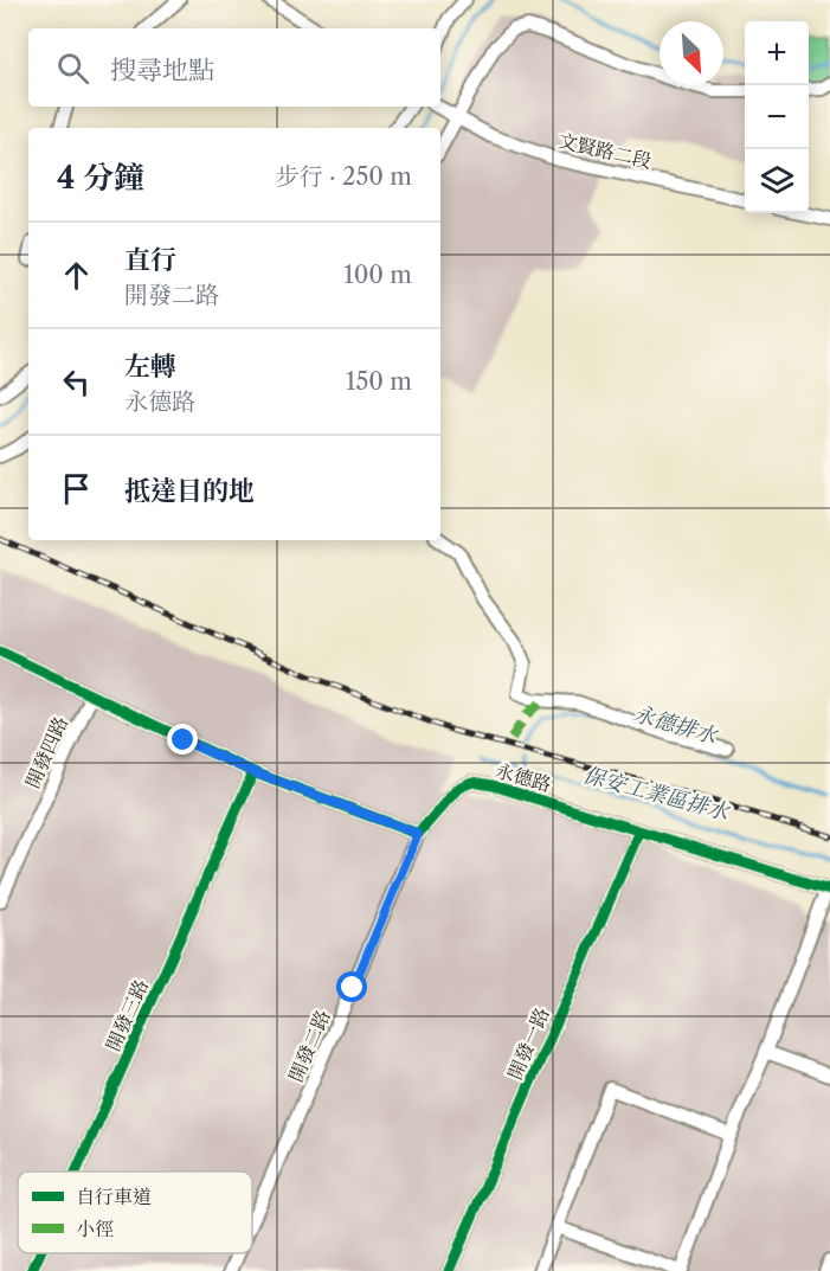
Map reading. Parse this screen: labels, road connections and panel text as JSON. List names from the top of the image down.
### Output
{
  "streets": {
    "street": [
      "文賢路二段",
      "開發四路",
      "永德路",
      "開發三路",
      "開發一路",
      "開發二路"
    ]
  },
  "crossings": [
    ["永德路", "開發一路"],
    ["永德路", "開發二路"]
  ],
  "water": ["永德排水", "保安工業區排水"],
  "legend": ["自行車道", "小徑"],
  "north": "bottom right",
  "page": {
    "map_buttons": ["+", "−"],
    "search": "搜尋地點",
    "heading": ["4 分鐘", "步行 · 250 m"],
    "list": [
      ["直行", "開發二路", "100 m"],
      ["左轉", "永德路", "150 m"],
      "抵達目的地"
    ]
  }
}
